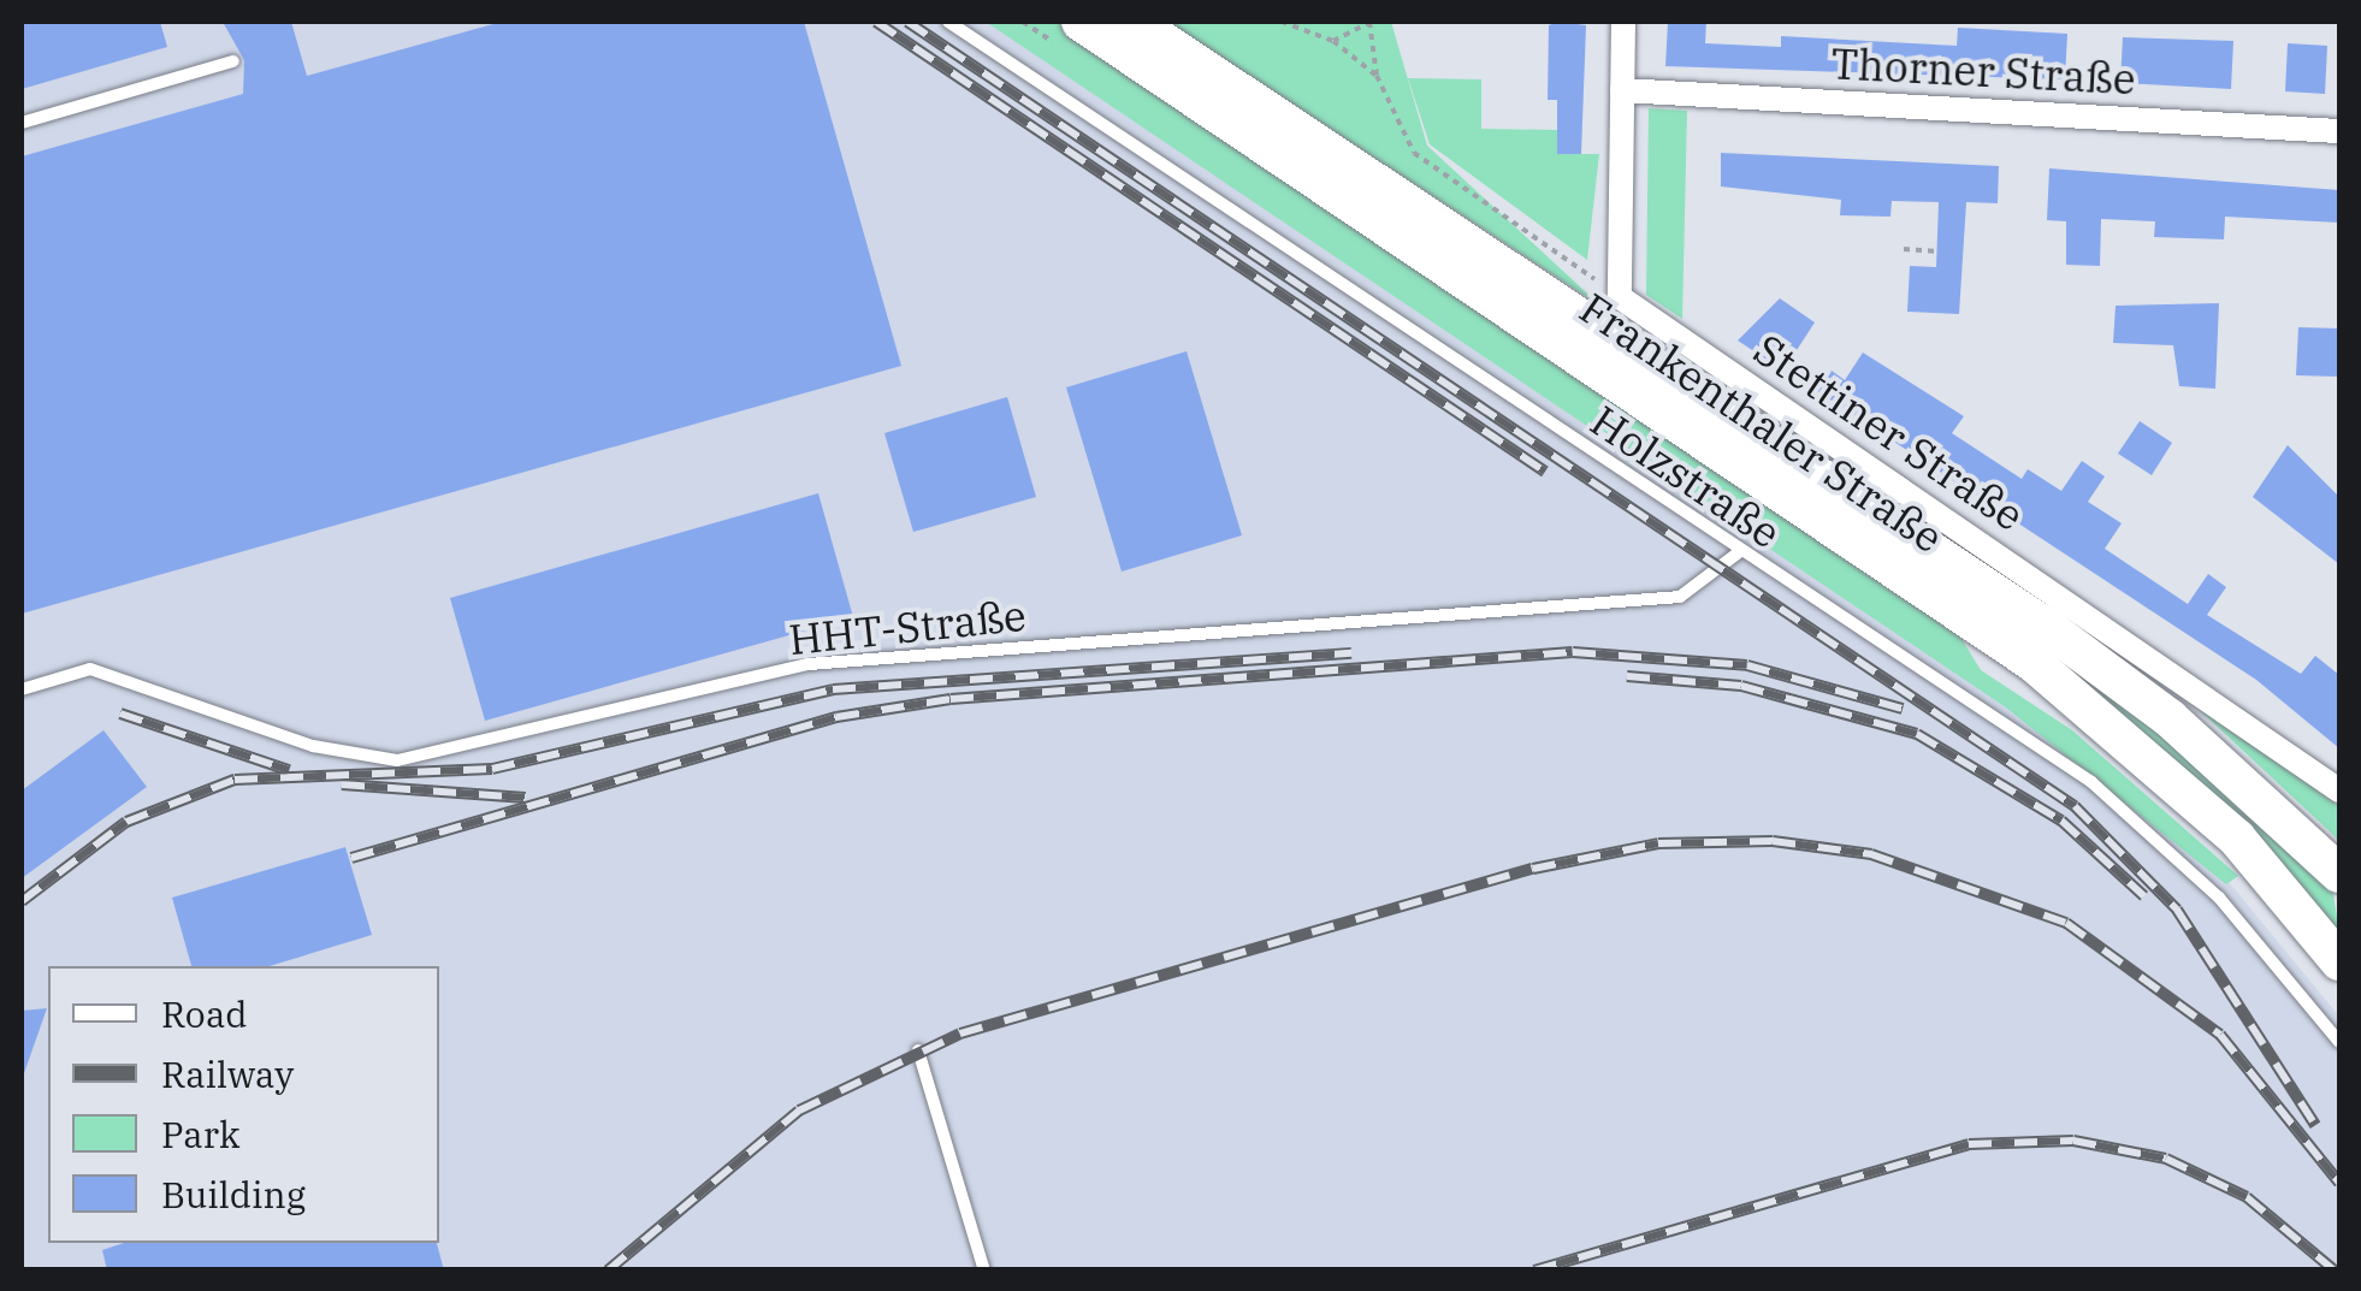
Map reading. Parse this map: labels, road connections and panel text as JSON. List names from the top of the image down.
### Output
{
  "streets": {
    "main road": ["Frankenthaler Straße"],
    "street": ["Thorner Straße", "Stettiner Straße"],
    "lane": ["Holzstraße", "HHT-Straße"]
  },
  "crossings": [
    ["Holzstraße", "HHT-Straße"]
  ],
  "legend": [
    "Road",
    "Railway",
    "Park",
    "Building"
  ]
}
